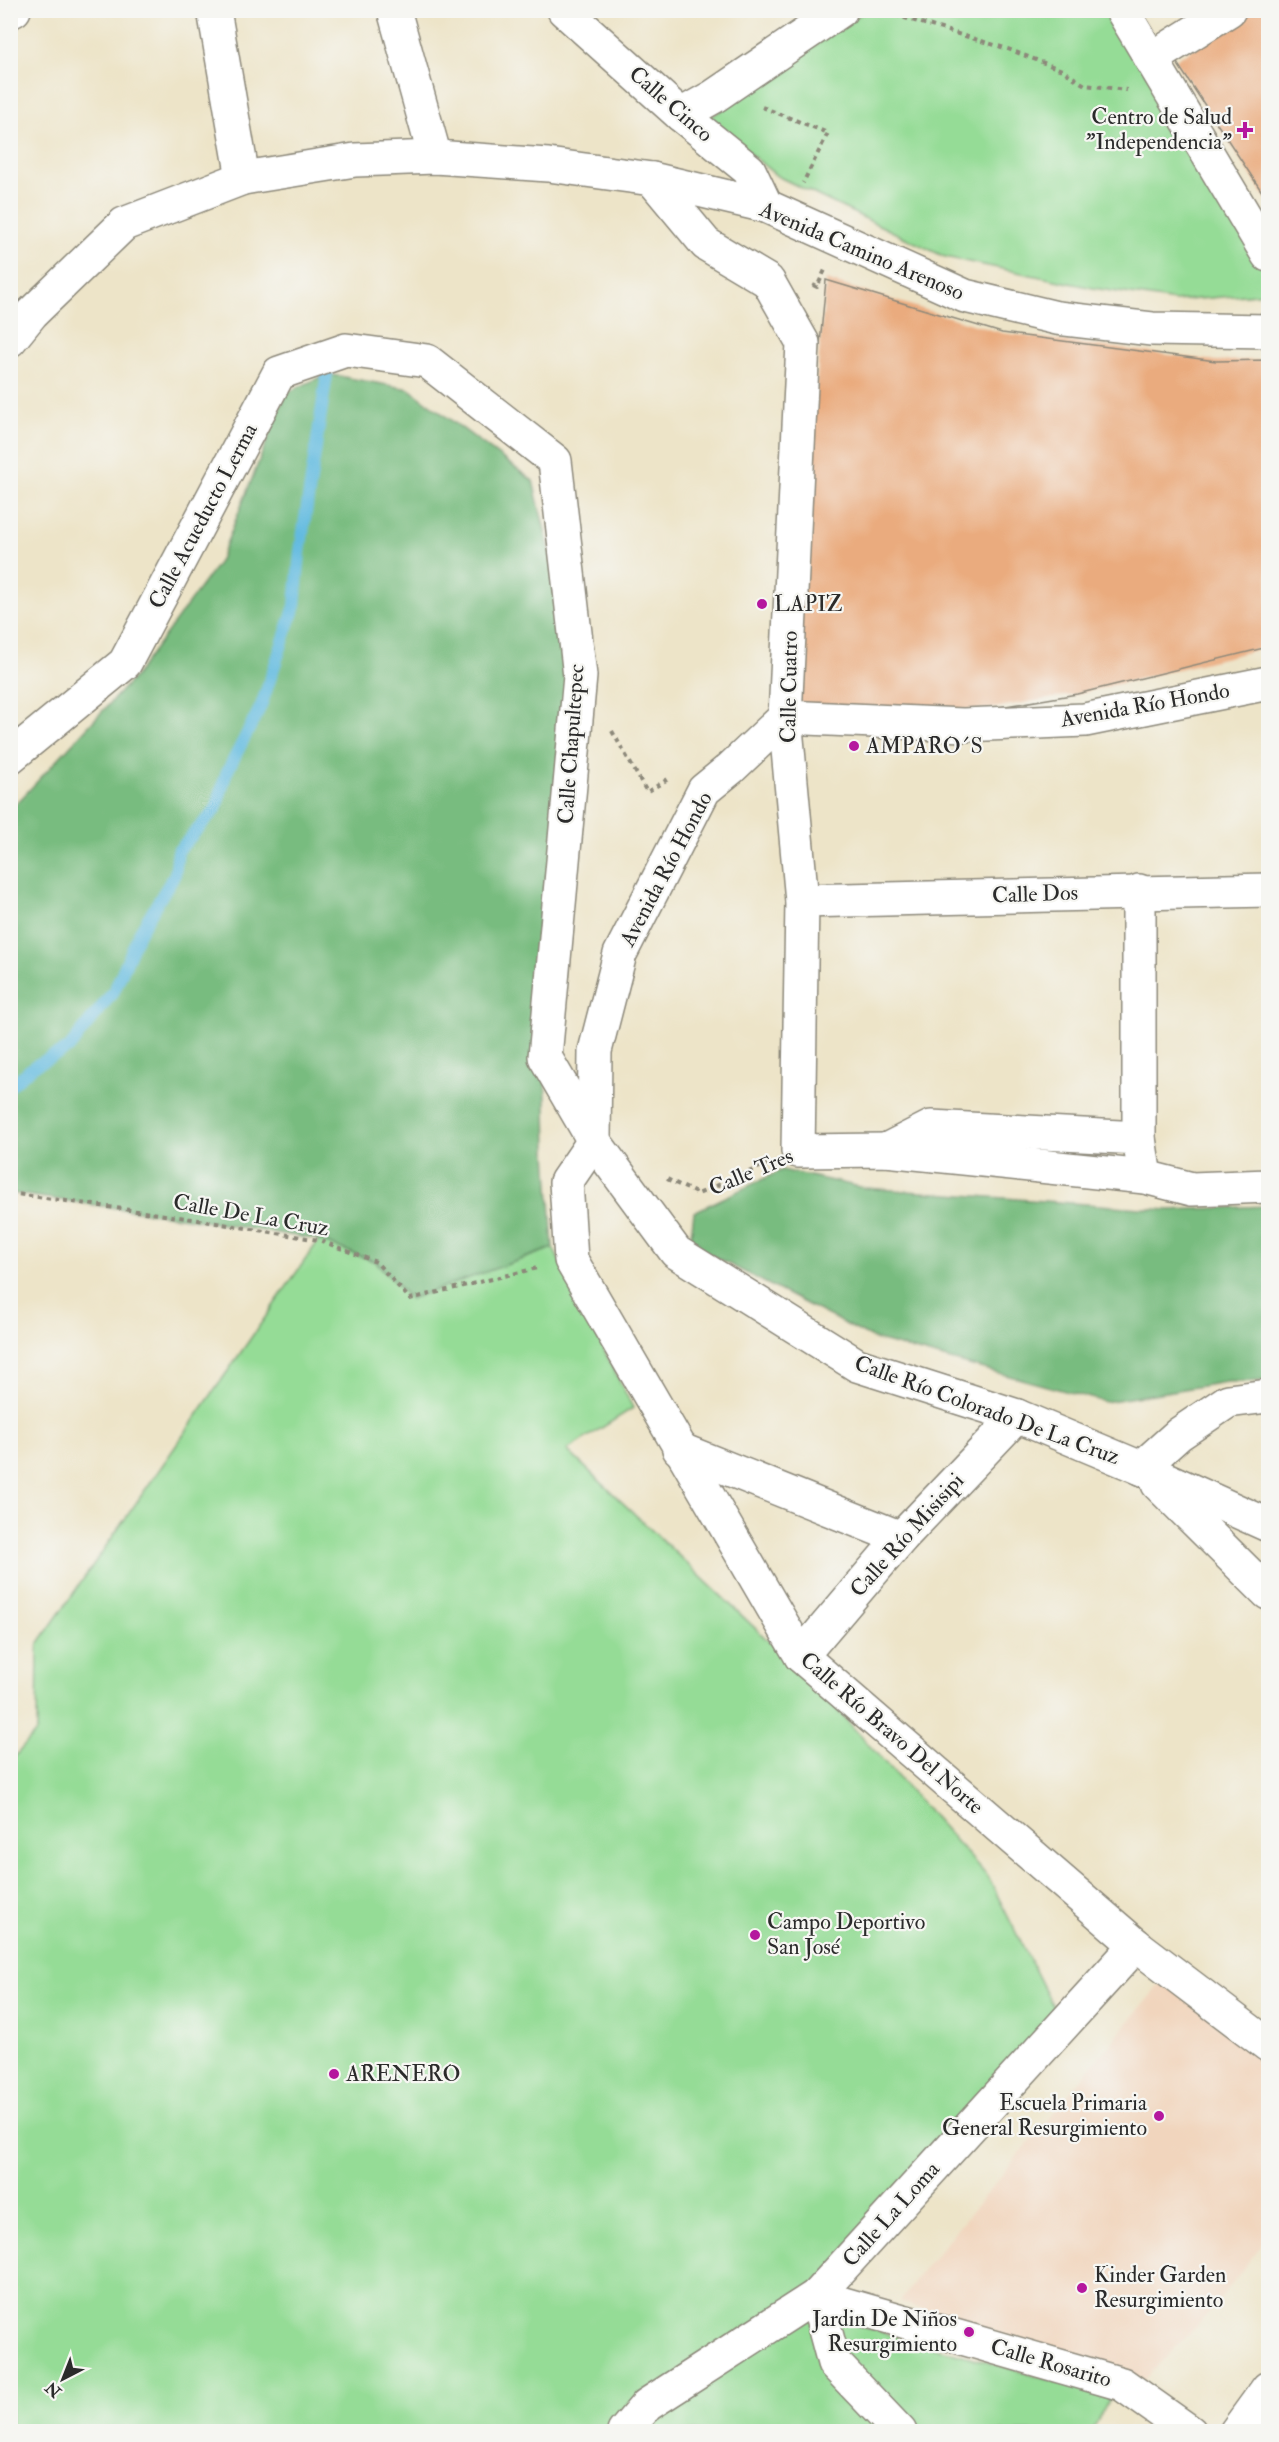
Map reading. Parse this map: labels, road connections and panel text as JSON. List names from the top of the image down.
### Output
{
  "streets": {
    "street": [
      "Calle Cinco",
      "Avenida Camino Arenoso",
      "Calle Acueducto Lerma",
      "Calle Cuatro",
      "Avenida Río Hondo",
      "Calle Chapultepec",
      "Calle Dos",
      "Calle Tres",
      "Calle Río Colorado De La Cruz",
      "Calle Río Misisipi",
      "Calle Río Bravo Del Norte",
      "Calle La Loma",
      "Calle Rosarito"
    ],
    "path": ["Calle De La Cruz"]
  },
  "crossings": [
    ["Calle Cinco", "Avenida Camino Arenoso"],
    ["Avenida Camino Arenoso", "Calle Cuatro"],
    ["Calle Acueducto Lerma", "Calle Chapultepec"],
    ["Calle Cuatro", "Avenida Río Hondo"],
    ["Calle Cuatro", "Calle Dos"],
    ["Calle Cuatro", "Calle Tres"],
    ["Avenida Río Hondo", "Calle Chapultepec"],
    ["Avenida Río Hondo", "Calle Río Colorado De La Cruz"],
    ["Avenida Río Hondo", "Calle Río Bravo Del Norte"],
    ["Calle Chapultepec", "Calle Río Colorado De La Cruz"],
    ["Calle Chapultepec", "Calle Río Bravo Del Norte"],
    ["Calle De La Cruz", "Calle Río Bravo Del Norte"],
    ["Calle Río Colorado De La Cruz", "Calle Río Misisipi"],
    ["Calle Río Colorado De La Cruz", "Calle Río Bravo Del Norte"],
    ["Calle Río Misisipi", "Calle Río Bravo Del Norte"],
    ["Calle Río Bravo Del Norte", "Calle La Loma"],
    ["Calle La Loma", "Calle Rosarito"]
  ],
  "places": {
    "health": ["Centro de Salud \"Independencia\""],
    "other": [
      "LAPIZ",
      "AMPARO´S",
      "Campo Deportivo San José",
      "ARENERO",
      "Escuela Primaria General Resurgimiento",
      "Kinder Garden Resurgimiento",
      "Jardin De Niños Resurgimiento"
    ]
  },
  "north": "bottom left"
}
